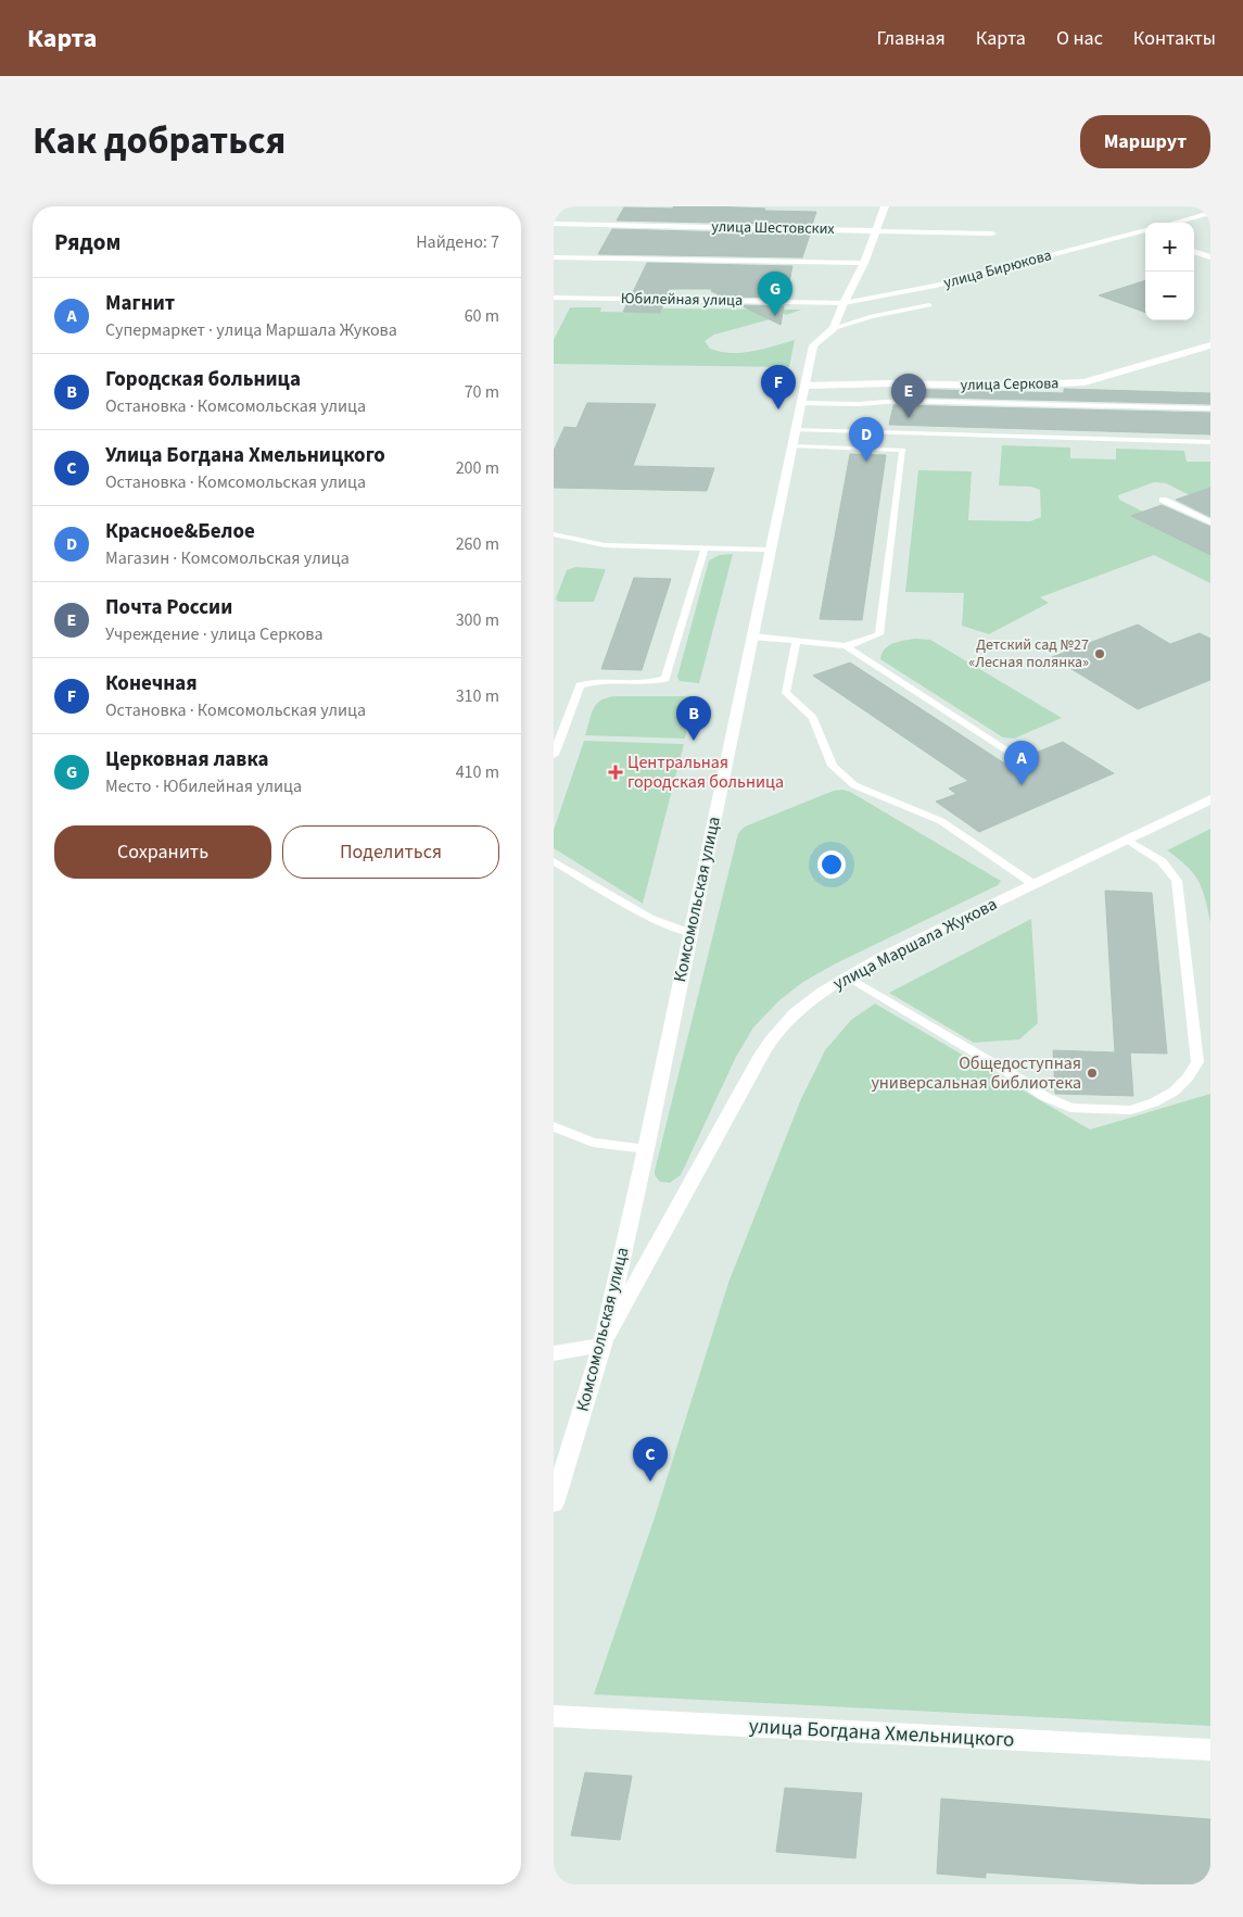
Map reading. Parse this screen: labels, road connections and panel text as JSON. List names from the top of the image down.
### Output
{
  "streets": {
    "street": [
      "улица Шестовских",
      "улица Бирюкова",
      "Юбилейная улица",
      "улица Серкова",
      "Комсомольская улица",
      "улица Маршала Жукова",
      "улица Богдана Хмельницкого"
    ]
  },
  "crossings": [
    ["улица Шестовских", "Комсомольская улица"],
    ["улица Бирюкова", "Юбилейная улица"],
    ["улица Бирюкова", "Комсомольская улица"],
    ["Юбилейная улица", "Комсомольская улица"],
    ["улица Серкова", "Комсомольская улица"],
    ["Комсомольская улица", "улица Маршала Жукова"]
  ],
  "places": {
    "other": ["Детский сад №27 «Лесная полянка»", "Общедоступная универсальная библиотека"],
    "health": ["Центральная городская больница"]
  },
  "page": {
    "header": "Карта",
    "nav": [
      "Главная",
      "Карта",
      "О нас",
      "Контакты"
    ],
    "title": "Как добраться",
    "buttons": [
      "Маршрут",
      ["Сохранить", "Поделиться"]
    ],
    "heading": ["Рядом", "Найдено: 7"],
    "map_buttons": ["+", "−"],
    "pins": [
      "G",
      "F",
      "E",
      "D",
      "B",
      "A",
      "C"
    ],
    "list": [
      {
        "mark": "A",
        "name": "Магнит",
        "note": "Супермаркет · улица Маршала Жукова",
        "value": "60 m"
      },
      {
        "mark": "B",
        "name": "Городская больница",
        "note": "Остановка · Комсомольская улица",
        "value": "70 m"
      },
      {
        "mark": "C",
        "name": "Улица Богдана Хмельницкого",
        "note": "Остановка · Комсомольская улица",
        "value": "200 m"
      },
      {
        "mark": "D",
        "name": "Красное&Белое",
        "note": "Магазин · Комсомольская улица",
        "value": "260 m"
      },
      {
        "mark": "E",
        "name": "Почта России",
        "note": "Учреждение · улица Серкова",
        "value": "300 m"
      },
      {
        "mark": "F",
        "name": "Конечная",
        "note": "Остановка · Комсомольская улица",
        "value": "310 m"
      },
      {
        "mark": "G",
        "name": "Церковная лавка",
        "note": "Место · Юбилейная улица",
        "value": "410 m"
      }
    ]
  }
}
